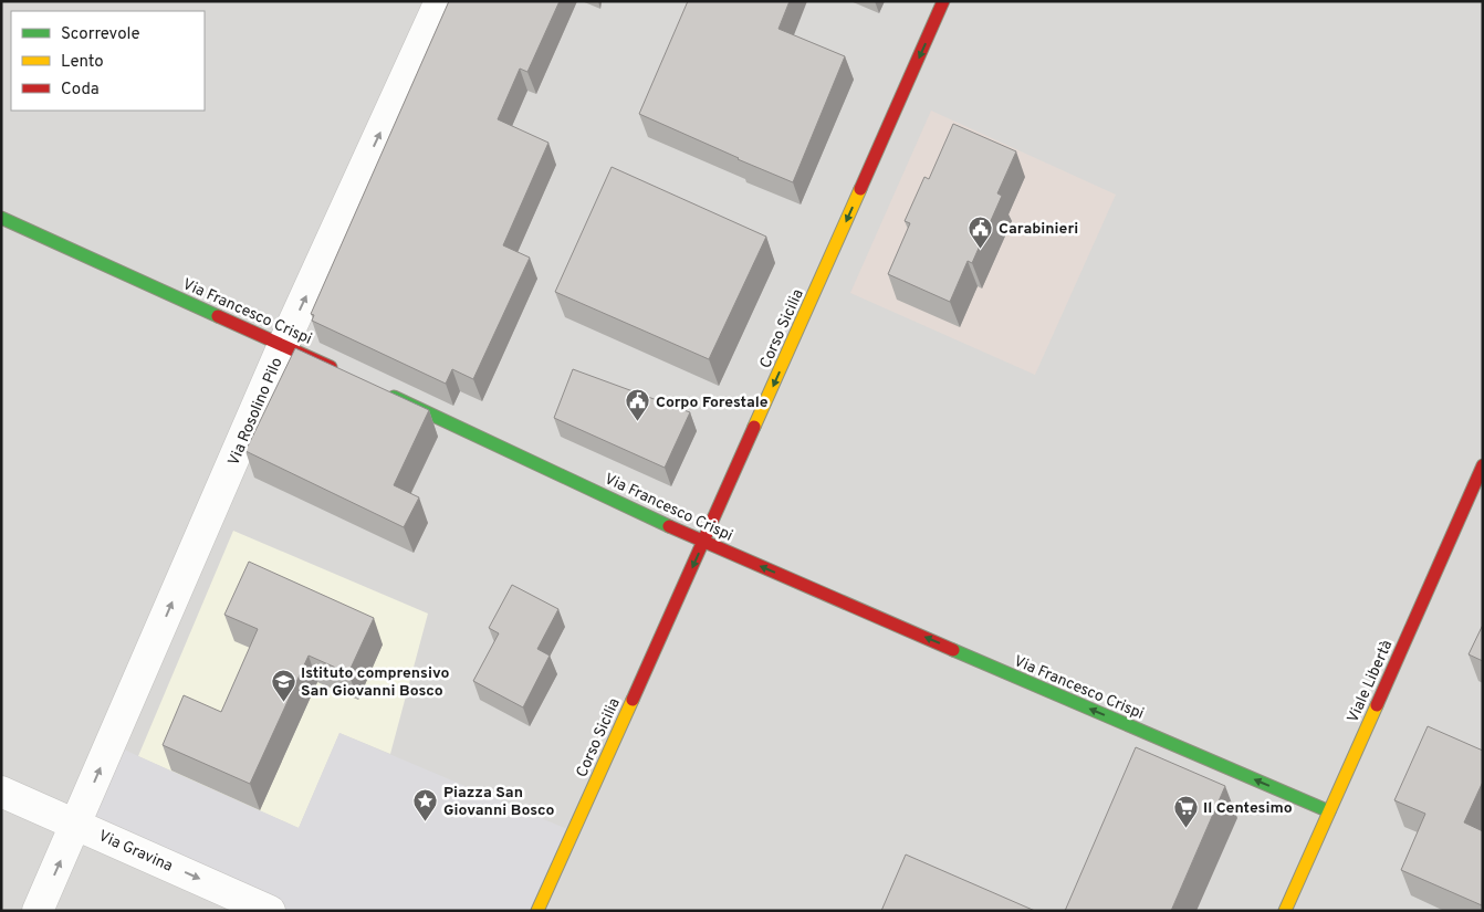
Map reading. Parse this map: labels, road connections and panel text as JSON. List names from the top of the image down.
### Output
{
  "streets": {
    "street": [
      "Via Francesco Crispi",
      "Corso Sicilia",
      "Via Rosolino Pilo",
      "Viale Libertà",
      "Via Gravina"
    ]
  },
  "crossings": [
    ["Via Francesco Crispi", "Corso Sicilia"],
    ["Via Francesco Crispi", "Via Rosolino Pilo"],
    ["Via Francesco Crispi", "Viale Libertà"],
    ["Via Rosolino Pilo", "Via Gravina"]
  ],
  "one_way": [
    "Via Francesco Crispi",
    "Corso Sicilia",
    "Via Rosolino Pilo",
    "Via Gravina"
  ],
  "places": {
    "public building": ["Carabinieri", "Corpo Forestale"],
    "school or university": ["Istituto comprensivo San Giovanni Bosco"],
    "place": ["Piazza San Giovanni Bosco"],
    "supermarket": ["Il Centesimo"]
  },
  "legend": ["Scorrevole", "Lento", "Coda"]
}
